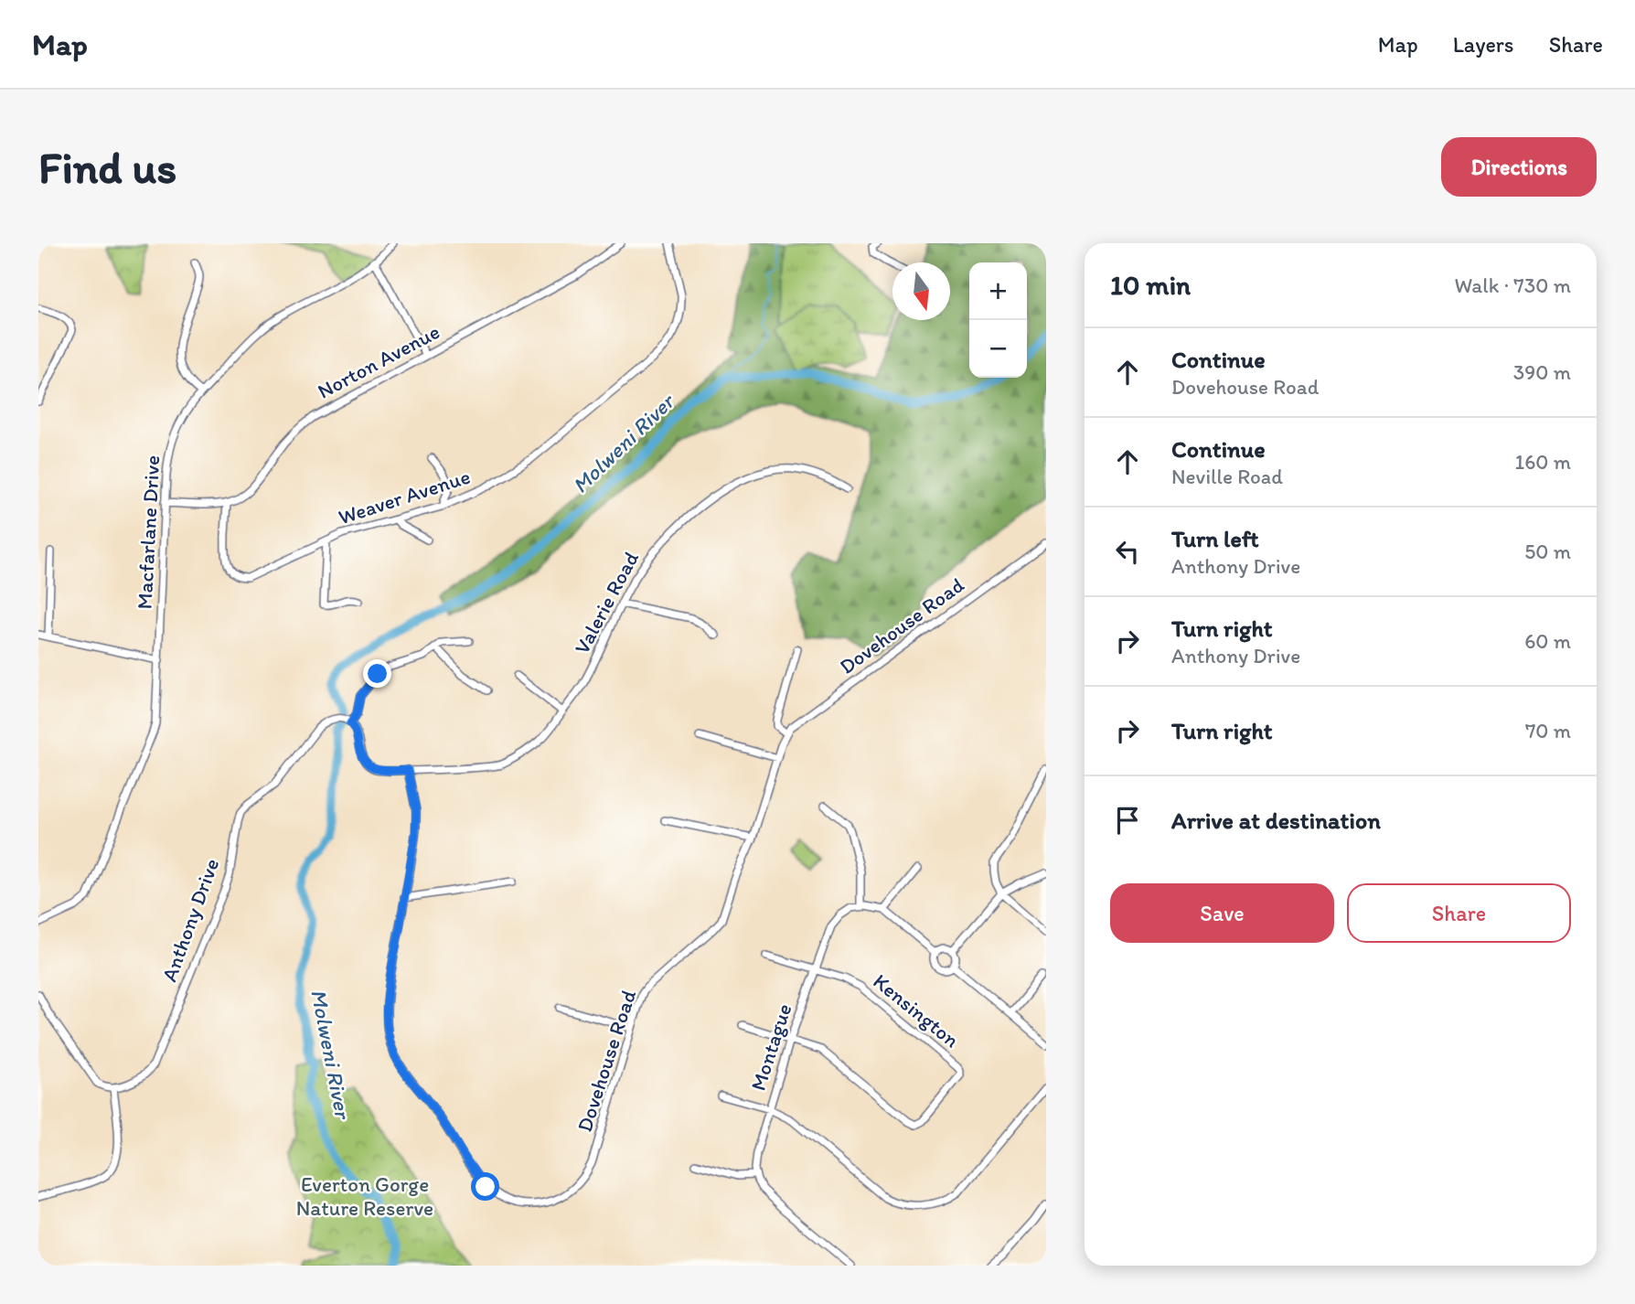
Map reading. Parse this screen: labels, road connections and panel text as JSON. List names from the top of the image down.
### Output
{
  "streets": {
    "street": [
      "Norton Avenue",
      "Weaver Avenue",
      "Macfarlane Drive",
      "Valerie Road",
      "Dovehouse Road",
      "Anthony Drive",
      "Kensington",
      "Montague"
    ]
  },
  "crossings": [
    ["Norton Avenue", "Weaver Avenue"],
    ["Norton Avenue", "Macfarlane Drive"],
    ["Valerie Road", "Dovehouse Road"],
    ["Kensington", "Montague"]
  ],
  "water": ["Molweni River"],
  "parks": ["Everton Gorge Nature Reserve"],
  "north": "bottom",
  "page": {
    "header": "Map",
    "nav": ["Map", "Layers", "Share"],
    "buttons": [
      "Directions",
      ["Save", "Share"]
    ],
    "title": "Find us",
    "heading": ["10 min", "Walk · 730 m"],
    "map_buttons": ["+", "−"],
    "list": [
      ["Continue", "Dovehouse Road", "390 m"],
      ["Continue", "Neville Road", "160 m"],
      ["Turn left", "Anthony Drive", "50 m"],
      ["Turn right", "Anthony Drive", "60 m"],
      ["Turn right", "70 m"],
      "Arrive at destination"
    ]
  }
}
